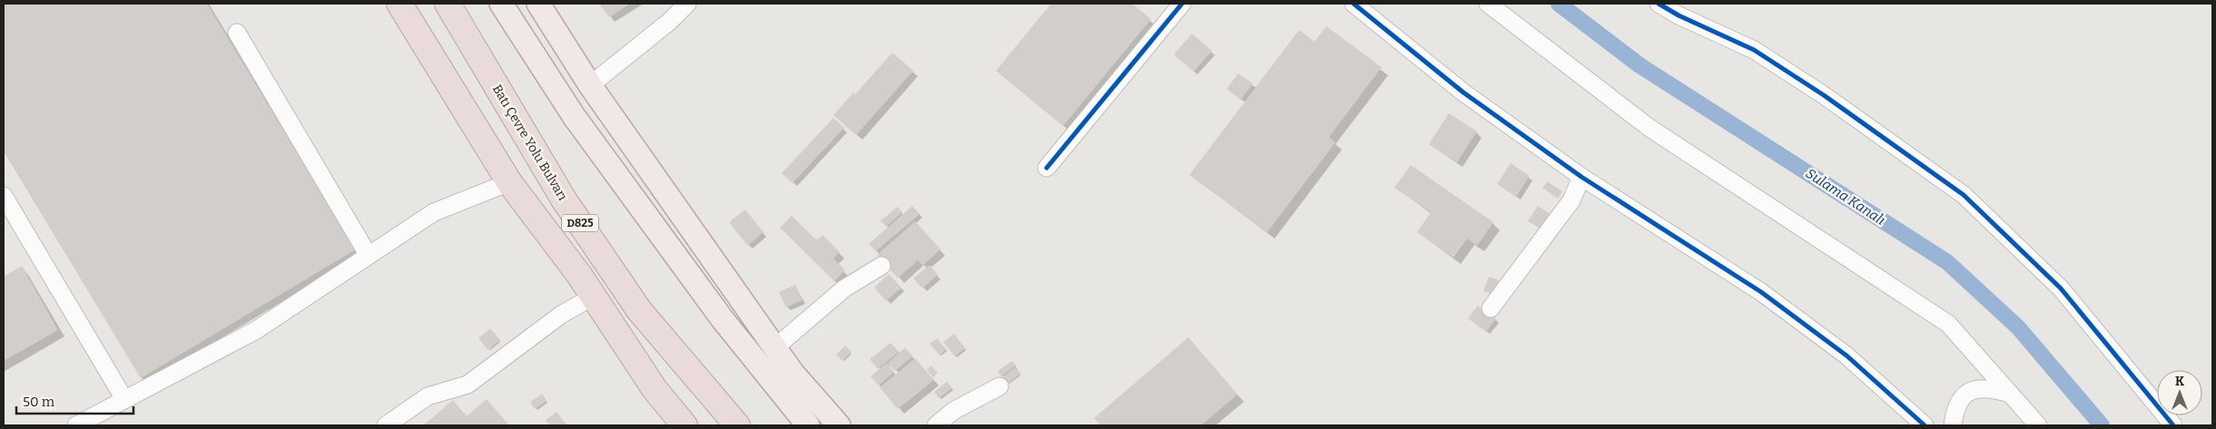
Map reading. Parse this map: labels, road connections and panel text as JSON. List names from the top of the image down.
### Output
{
  "streets": {
    "highway": ["Batı Çevre Yolu Bulvarı", "D825"]
  },
  "water": ["Sulama Kanalı"],
  "scale_bar": "50 m",
  "north": "top"
}
